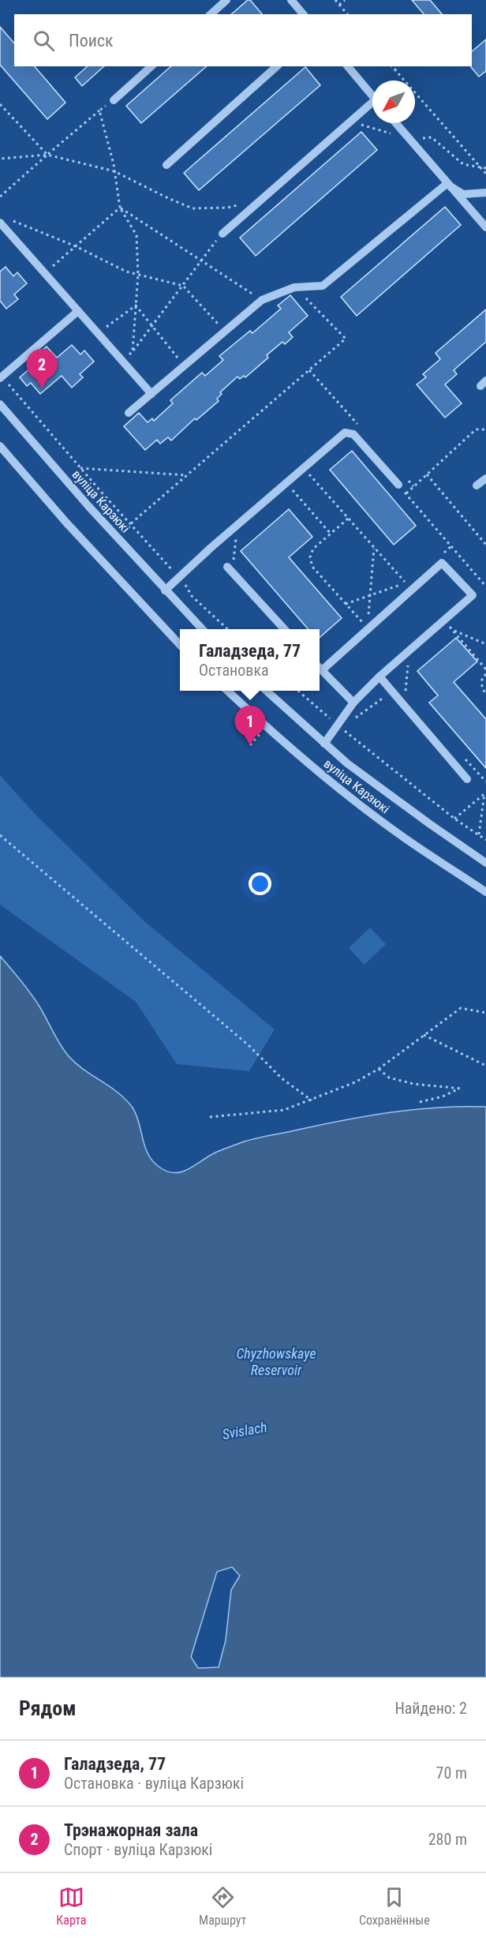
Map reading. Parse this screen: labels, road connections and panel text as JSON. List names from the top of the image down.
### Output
{
  "streets": {
    "street": ["вуліца Карзюкі"]
  },
  "water": ["Chyzhowskaye Reservoir", "Svislach"],
  "north": "bottom left",
  "page": {
    "search": "Поиск",
    "pins": ["2", "1"],
    "popup": ["Галадзеда, 77", "Остановка"],
    "heading": ["Рядом", "Найдено: 2"],
    "list": [
      {
        "mark": "1",
        "name": "Галадзеда, 77",
        "note": "Остановка · вуліца Карзюкі",
        "value": "70 m"
      },
      {
        "mark": "2",
        "name": "Трэнажорная зала",
        "note": "Спорт · вуліца Карзюкі",
        "value": "280 m"
      }
    ],
    "nav": ["Карта", "Маршрут", "Сохранённые"]
  }
}
